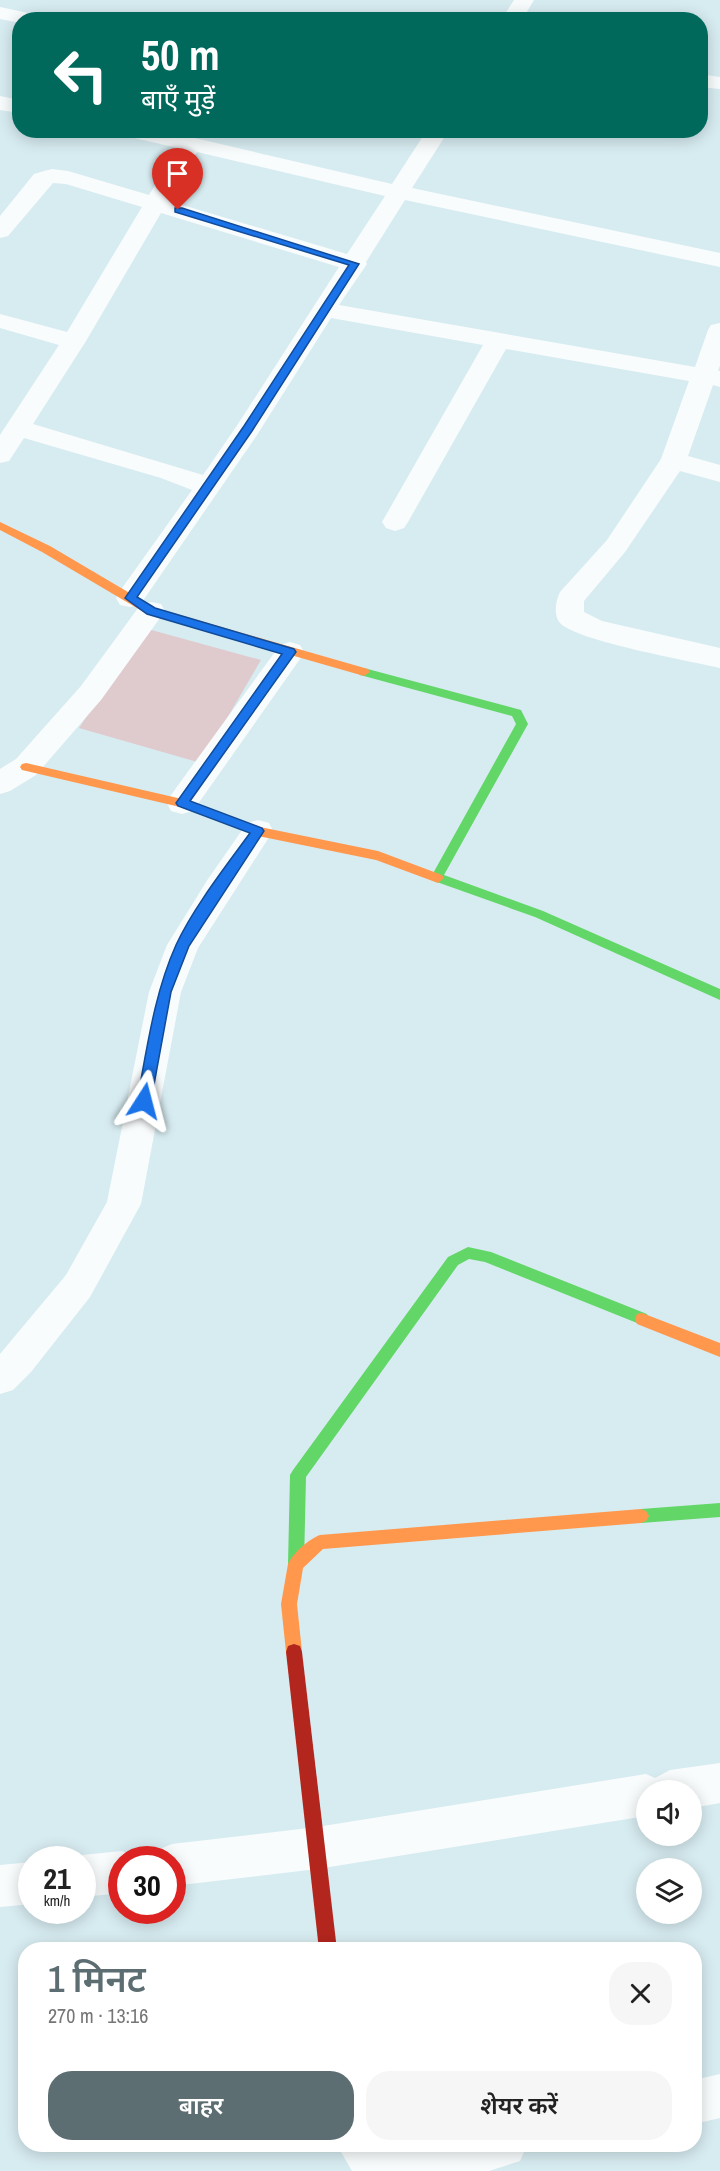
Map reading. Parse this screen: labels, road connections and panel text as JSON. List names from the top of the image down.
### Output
{
  "page": {
    "turn": ["50 m", "बाएँ मुड़ें"],
    "speed": "21 km/h",
    "limit": "30",
    "heading": ["1 मिनट", "270 m · 13:16"],
    "buttons": ["बाहर", "शेयर करें"]
  }
}
